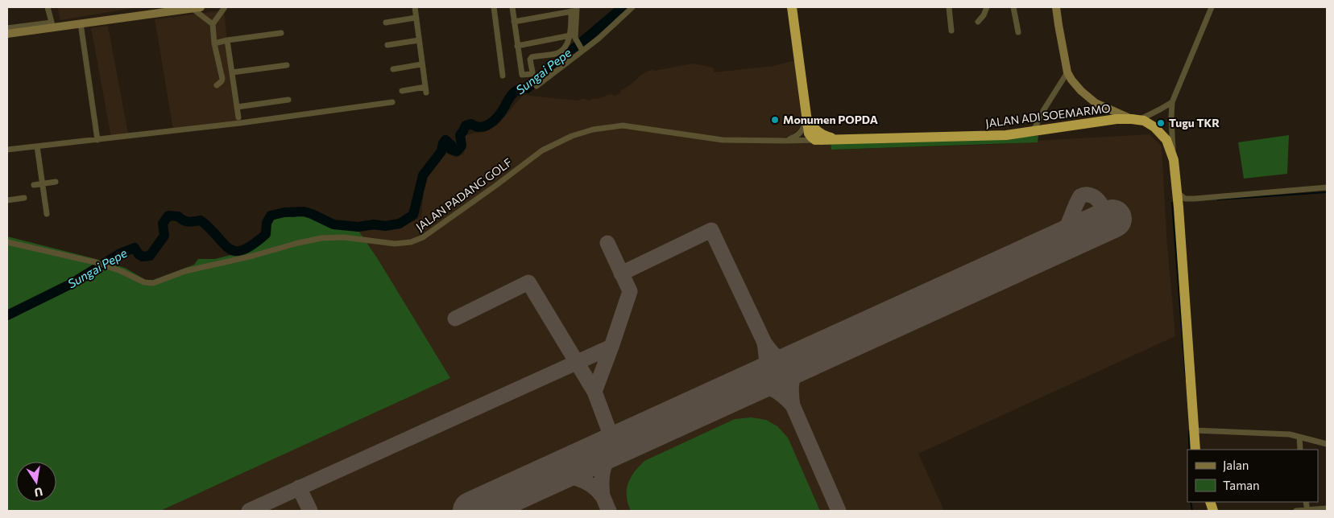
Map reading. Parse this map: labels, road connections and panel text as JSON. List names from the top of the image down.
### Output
{
  "streets": {
    "highway": ["JALAN ADI SOEMARMO"],
    "street": ["JALAN PADANG GOLF"]
  },
  "crossings": [
    ["JALAN ADI SOEMARMO", "JALAN PADANG GOLF"]
  ],
  "water": ["Sungai Pepe"],
  "places": ["Monumen POPDA", "Tugu TKR"],
  "legend": ["Jalan", "Taman"],
  "north": "bottom"
}
